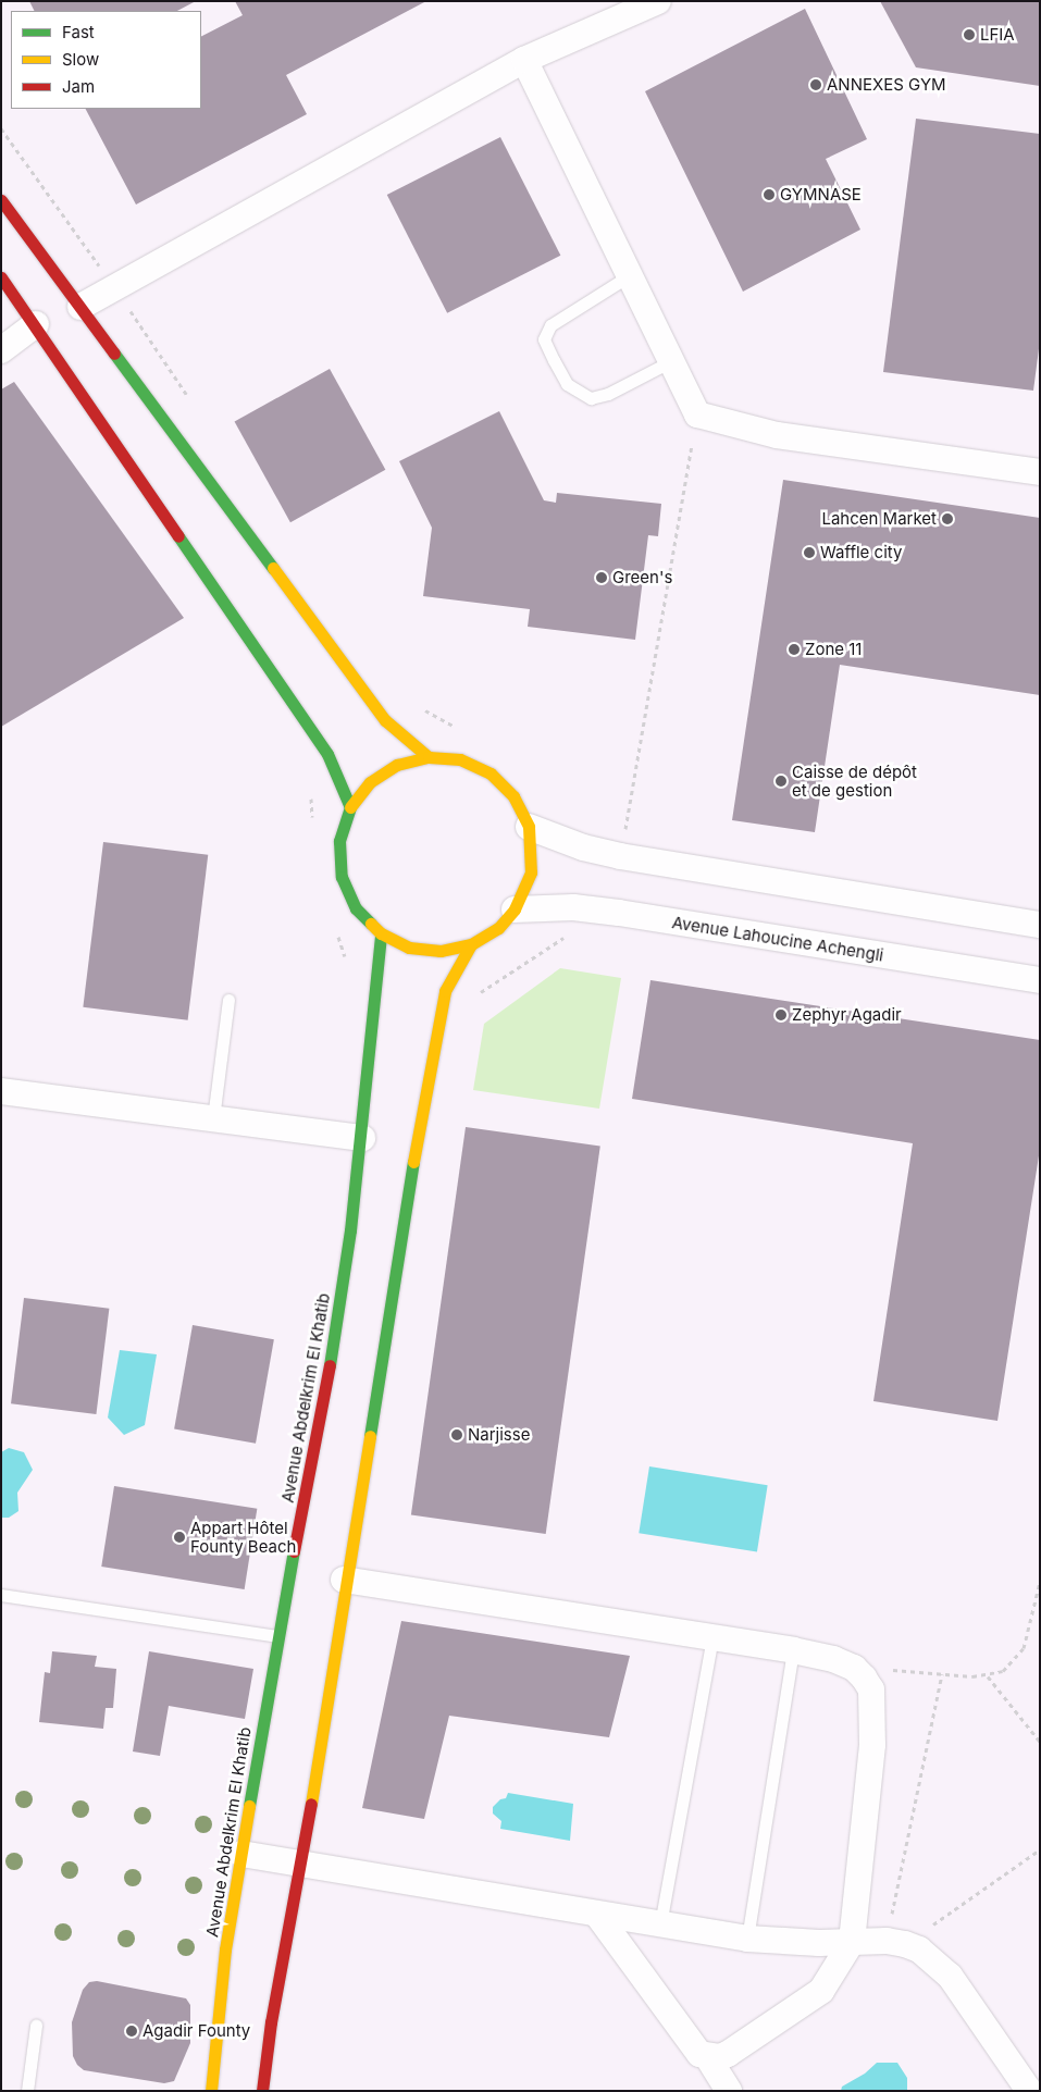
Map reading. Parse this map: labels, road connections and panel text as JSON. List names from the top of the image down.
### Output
{
  "streets": {
    "street": ["Avenue Lahoucine Achengli", "Avenue Abdelkrim El Khatib"]
  },
  "crossings": [
    ["Avenue Lahoucine Achengli", "Avenue Abdelkrim El Khatib"]
  ],
  "places": [
    "LFIA",
    "ANNEXES GYM",
    "GYMNASE",
    "Lahcen Market",
    "Waffle city",
    "Green's",
    "Zone 11",
    "Caisse de dépôt et de gestion",
    "Zephyr Agadir",
    "Narjisse",
    "Appart Hôtel Founty Beach",
    "Agadir Founty"
  ],
  "legend": ["Fast", "Slow", "Jam"]
}
